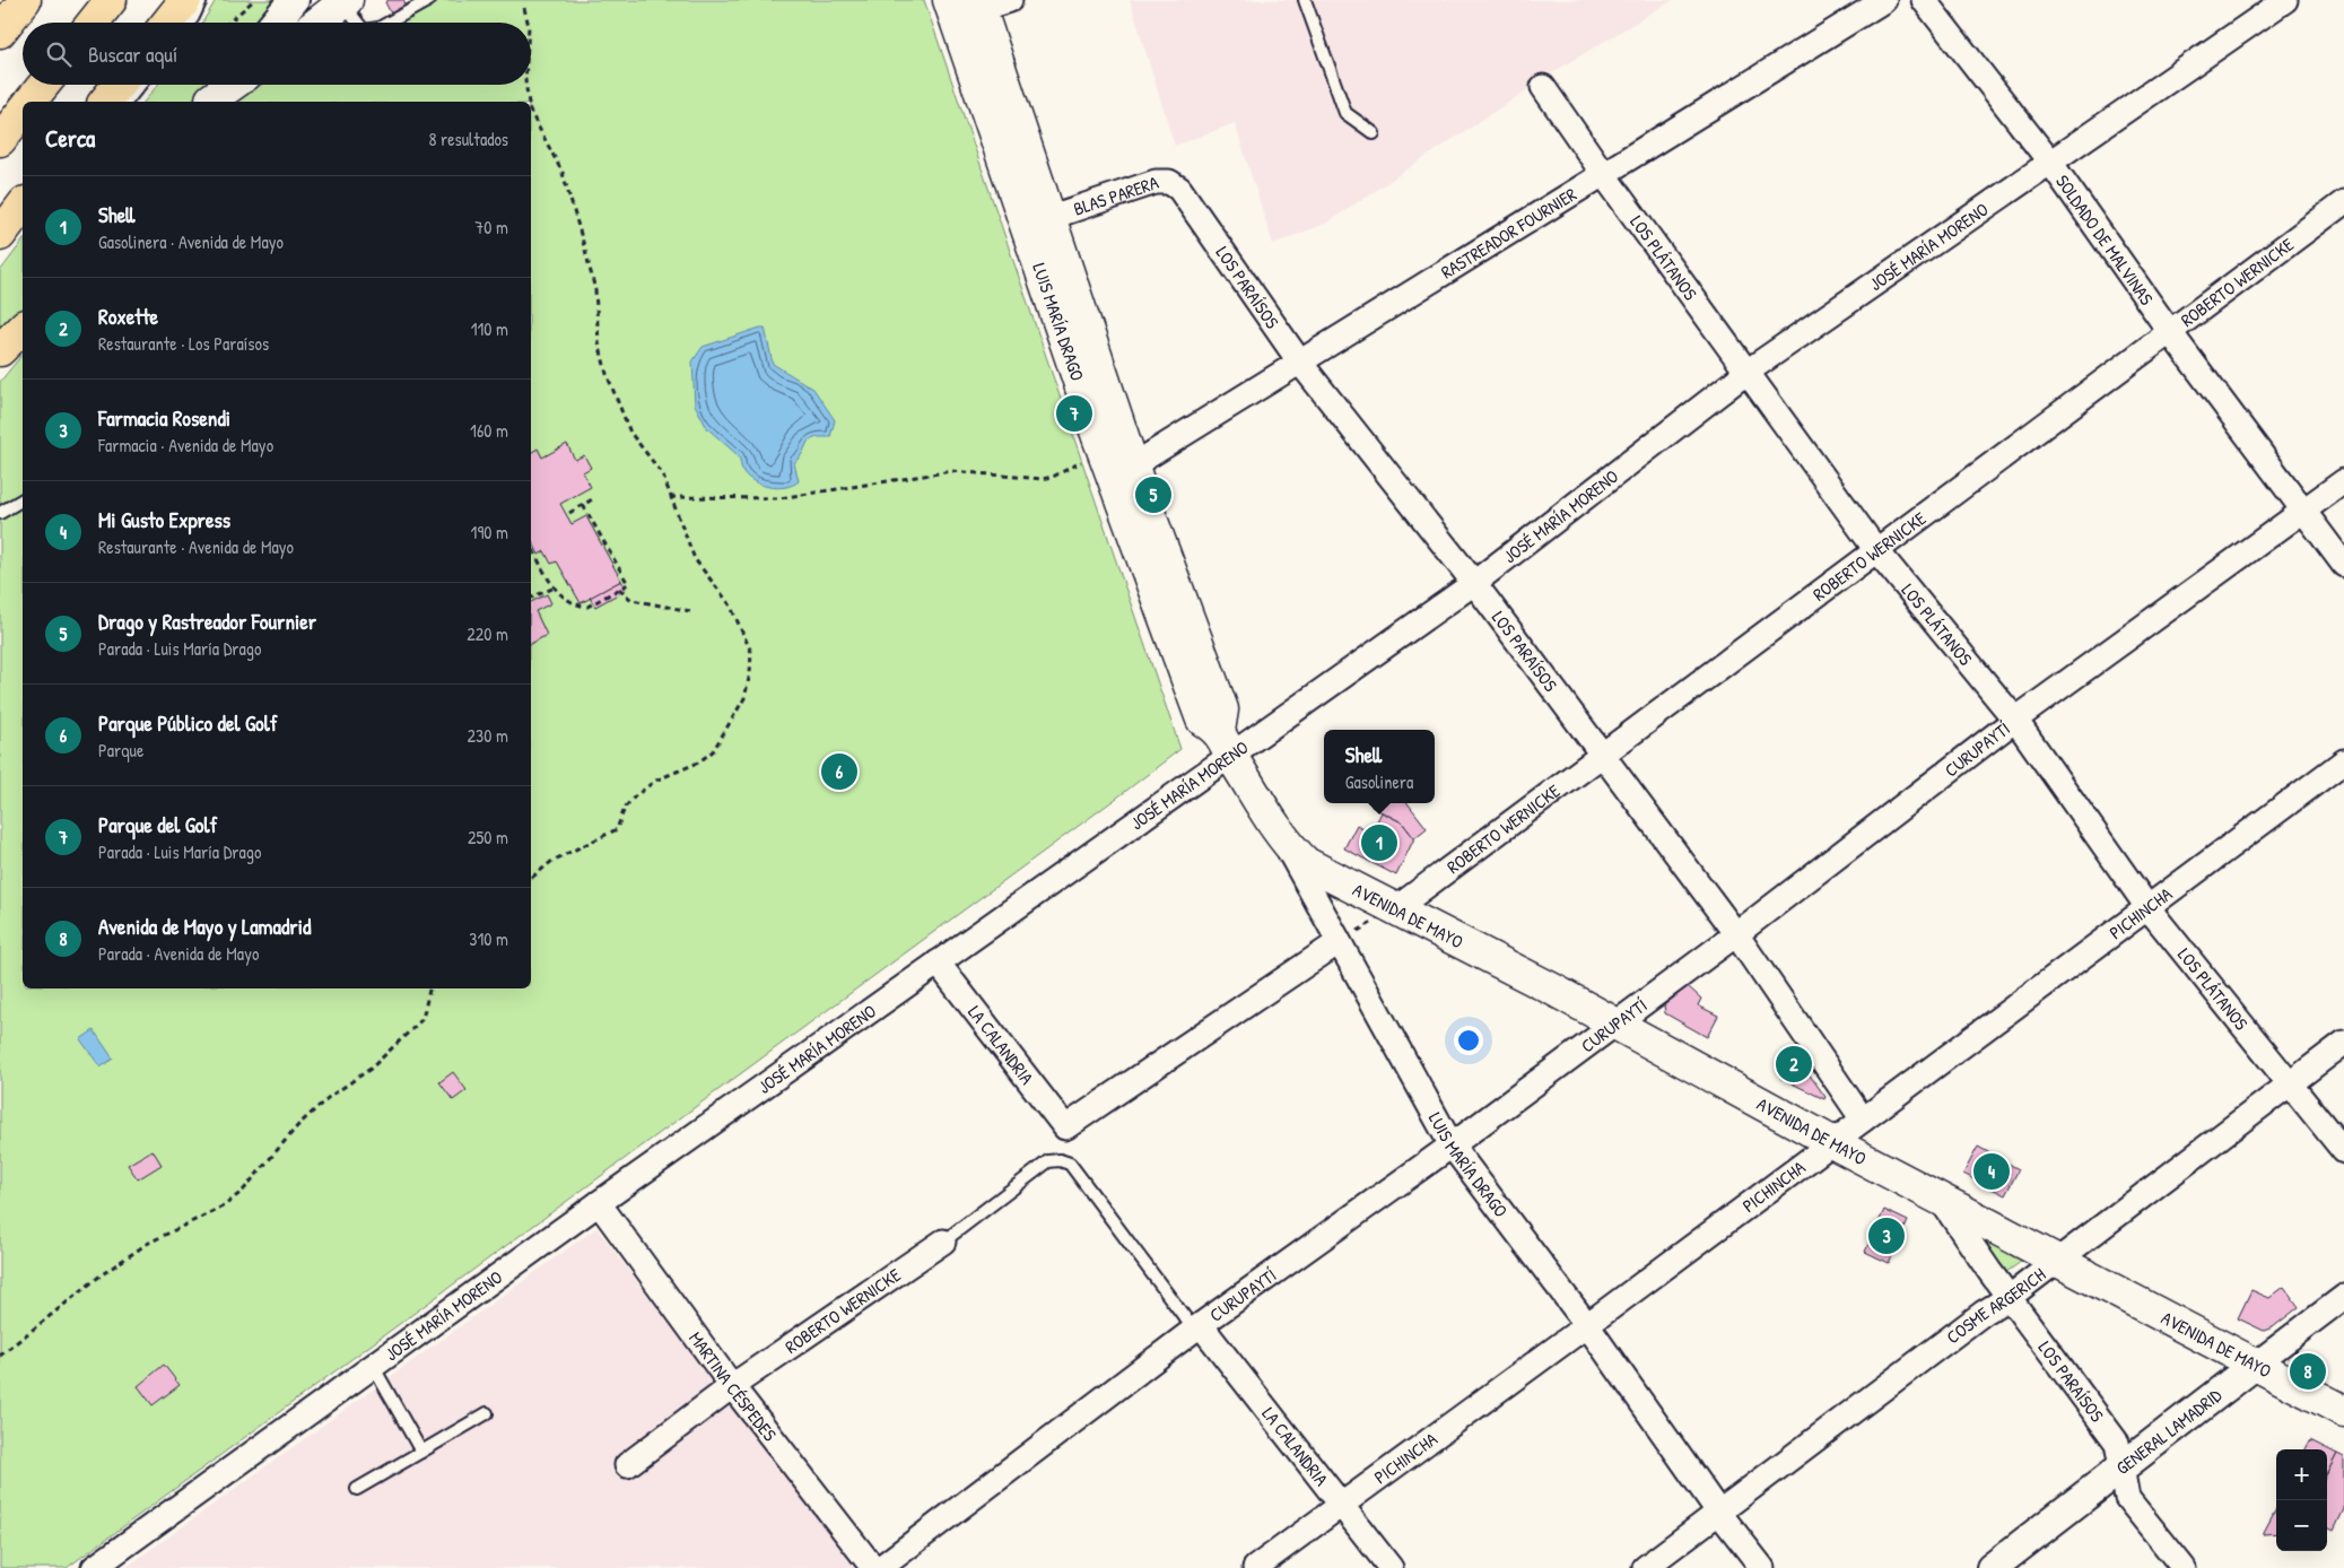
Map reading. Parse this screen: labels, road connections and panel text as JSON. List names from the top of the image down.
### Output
{
  "streets": {
    "main road": ["LUIS MARÍA DRAGO", "AVENIDA DE MAYO"],
    "street": [
      "BLAS PARERA",
      "RASTREADOR FOURNIER",
      "SOLDADO DE MALVINAS",
      "JOSÉ MARÍA MORENO",
      "LOS PLÁTANOS",
      "ROBERTO WERNICKE",
      "LOS PARAÍSOS",
      "CURUPAYTÍ",
      "PICHINCHA",
      "LA CALANDRIA",
      "COSME ARGERICH",
      "MARTINA CÉSPEDES",
      "GENERAL LAMADRID"
    ]
  },
  "crossings": [
    ["BLAS PARERA", "LOS PARAÍSOS"],
    ["BLAS PARERA", "LUIS MARÍA DRAGO"],
    ["RASTREADOR FOURNIER", "LOS PLÁTANOS"],
    ["RASTREADOR FOURNIER", "LOS PARAÍSOS"],
    ["RASTREADOR FOURNIER", "LUIS MARÍA DRAGO"],
    ["SOLDADO DE MALVINAS", "JOSÉ MARÍA MORENO"],
    ["SOLDADO DE MALVINAS", "ROBERTO WERNICKE"],
    ["SOLDADO DE MALVINAS", "CURUPAYTÍ"],
    ["JOSÉ MARÍA MORENO", "LOS PLÁTANOS"],
    ["JOSÉ MARÍA MORENO", "LOS PARAÍSOS"],
    ["JOSÉ MARÍA MORENO", "LUIS MARÍA DRAGO"],
    ["JOSÉ MARÍA MORENO", "LA CALANDRIA"],
    ["JOSÉ MARÍA MORENO", "MARTINA CÉSPEDES"],
    ["LOS PLÁTANOS", "ROBERTO WERNICKE"],
    ["LOS PLÁTANOS", "CURUPAYTÍ"],
    ["LOS PLÁTANOS", "PICHINCHA"],
    ["LOS PLÁTANOS", "COSME ARGERICH"],
    ["ROBERTO WERNICKE", "LOS PARAÍSOS"],
    ["ROBERTO WERNICKE", "AVENIDA DE MAYO"],
    ["ROBERTO WERNICKE", "LA CALANDRIA"],
    ["ROBERTO WERNICKE", "MARTINA CÉSPEDES"],
    ["LOS PARAÍSOS", "CURUPAYTÍ"],
    ["LOS PARAÍSOS", "PICHINCHA"],
    ["LOS PARAÍSOS", "AVENIDA DE MAYO"],
    ["LOS PARAÍSOS", "COSME ARGERICH"],
    ["LOS PARAÍSOS", "GENERAL LAMADRID"],
    ["LUIS MARÍA DRAGO", "CURUPAYTÍ"],
    ["LUIS MARÍA DRAGO", "PICHINCHA"],
    ["LUIS MARÍA DRAGO", "AVENIDA DE MAYO"],
    ["LUIS MARÍA DRAGO", "LA CALANDRIA"],
    ["LUIS MARÍA DRAGO", "COSME ARGERICH"],
    ["CURUPAYTÍ", "AVENIDA DE MAYO"],
    ["CURUPAYTÍ", "LA CALANDRIA"],
    ["PICHINCHA", "AVENIDA DE MAYO"],
    ["PICHINCHA", "LA CALANDRIA"],
    ["AVENIDA DE MAYO", "COSME ARGERICH"],
    ["AVENIDA DE MAYO", "GENERAL LAMADRID"]
  ],
  "page": {
    "search": "Buscar aquí",
    "heading": ["Cerca", "8 resultados"],
    "list": [
      {
        "mark": "1",
        "name": "Shell",
        "note": "Gasolinera · Avenida de Mayo",
        "value": "70 m"
      },
      {
        "mark": "2",
        "name": "Roxette",
        "note": "Restaurante · Los Paraísos",
        "value": "110 m"
      },
      {
        "mark": "3",
        "name": "Farmacia Rosendi",
        "note": "Farmacia · Avenida de Mayo",
        "value": "160 m"
      },
      {
        "mark": "4",
        "name": "Mi Gusto Express",
        "note": "Restaurante · Avenida de Mayo",
        "value": "190 m"
      },
      {
        "mark": "5",
        "name": "Drago y Rastreador Fournier",
        "note": "Parada · Luis María Drago",
        "value": "220 m"
      },
      {
        "mark": "6",
        "name": "Parque Público del Golf",
        "note": "Parque",
        "value": "230 m"
      },
      {
        "mark": "7",
        "name": "Parque del Golf",
        "note": "Parada · Luis María Drago",
        "value": "250 m"
      },
      {
        "mark": "8",
        "name": "Avenida de Mayo y Lamadrid",
        "note": "Parada · Avenida de Mayo",
        "value": "310 m"
      }
    ],
    "pins": [
      "7",
      "5",
      "6",
      "1",
      "2",
      "4",
      "3",
      "8"
    ],
    "popup": ["Shell", "Gasolinera"],
    "map_buttons": ["+", "−"]
  }
}
